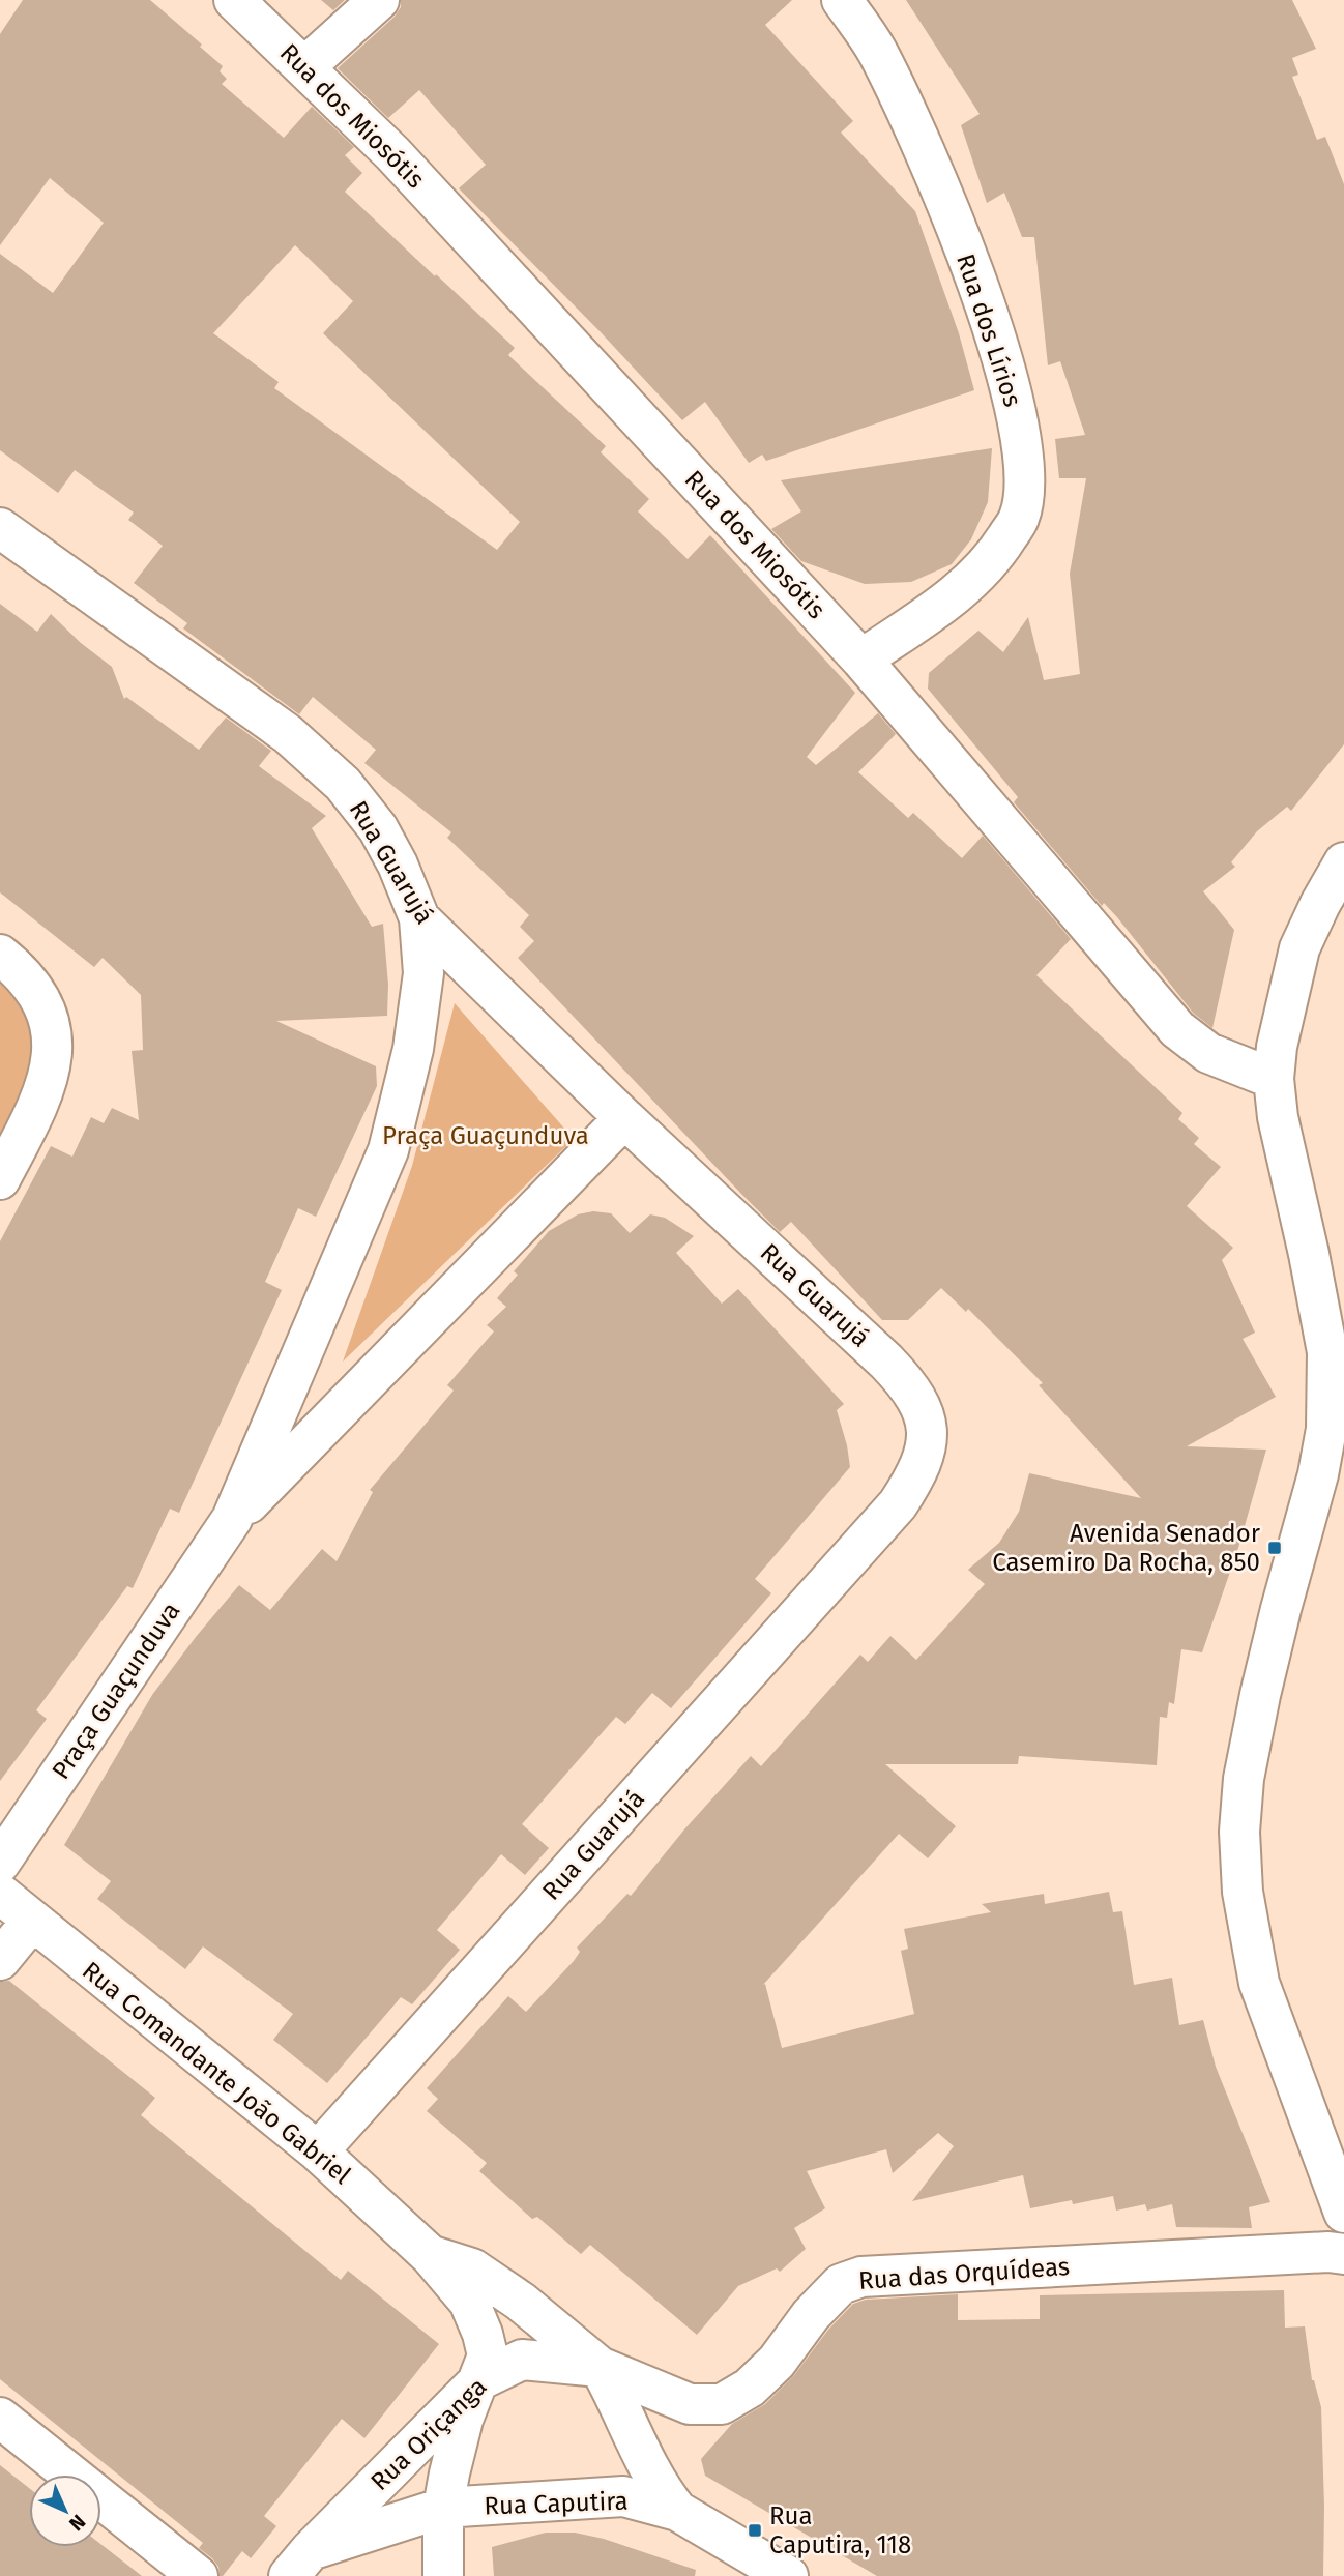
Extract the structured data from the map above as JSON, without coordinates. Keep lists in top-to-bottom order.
{
  "streets": {
    "street": [
      "Rua dos Miosótis",
      "Rua dos Lírios",
      "Rua Guarujá",
      "Praça Guaçunduva",
      "Rua Comandante João Gabriel",
      "Rua das Orquídeas",
      "Rua Oriçanga",
      "Rua Caputira"
    ]
  },
  "crossings": [
    ["Rua dos Miosótis", "Rua dos Lírios"],
    ["Rua Guarujá", "Praça Guaçunduva"],
    ["Rua Guarujá", "Rua Comandante João Gabriel"],
    ["Rua Comandante João Gabriel", "Rua das Orquídeas"],
    ["Rua Comandante João Gabriel", "Rua Oriçanga"],
    ["Rua Comandante João Gabriel", "Rua Caputira"],
    ["Rua das Orquídeas", "Rua Oriçanga"],
    ["Rua Oriçanga", "Rua Caputira"]
  ],
  "parks": ["Praça Guaçunduva"],
  "places": {
    "transit": ["Avenida Senador Casemiro Da Rocha, 850", "Rua Caputira, 118"]
  },
  "north": "bottom right"
}
